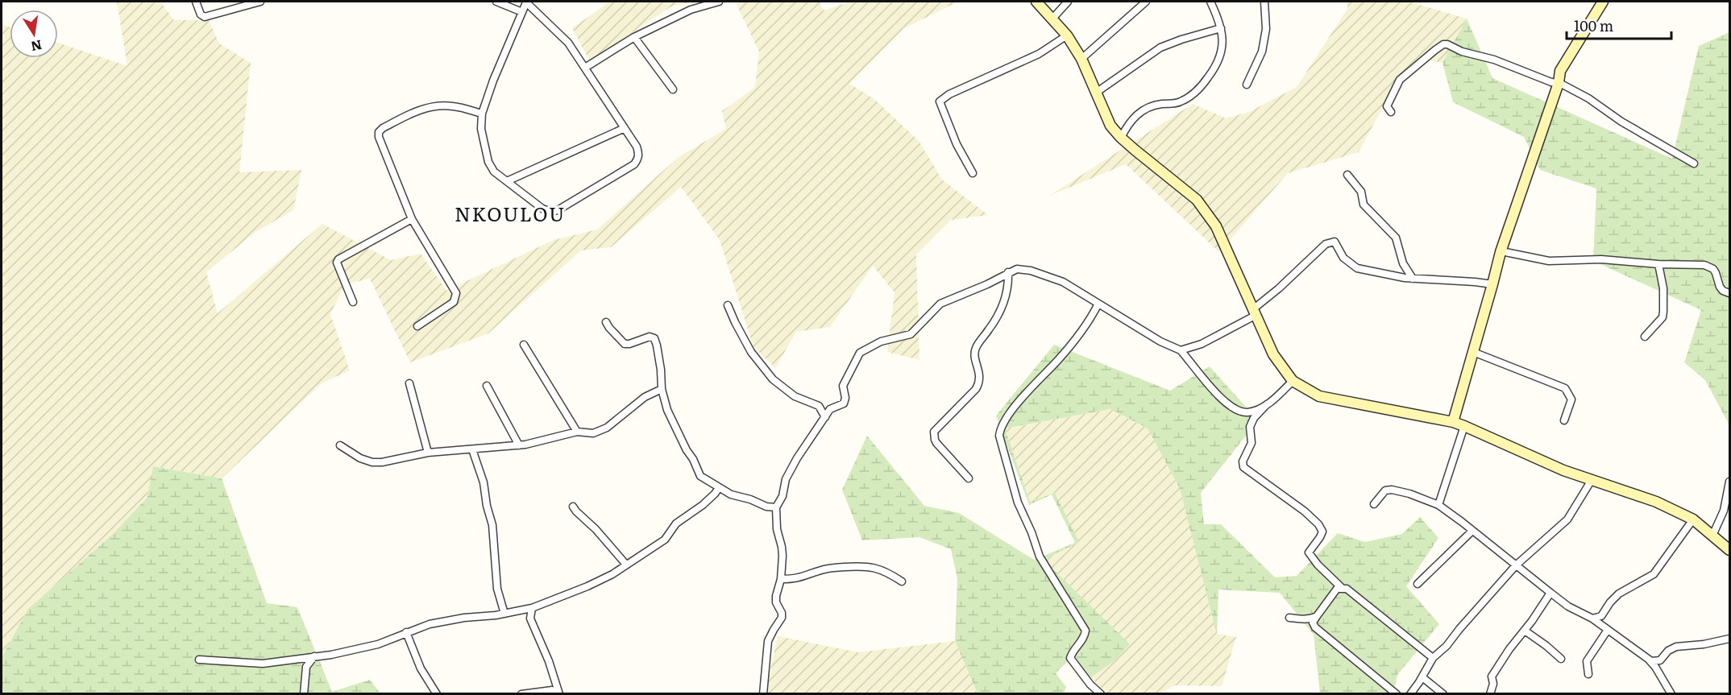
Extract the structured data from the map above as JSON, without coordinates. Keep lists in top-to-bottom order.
{
  "districts": ["NKOULOU"],
  "scale_bar": "100 m",
  "north": "bottom"
}
